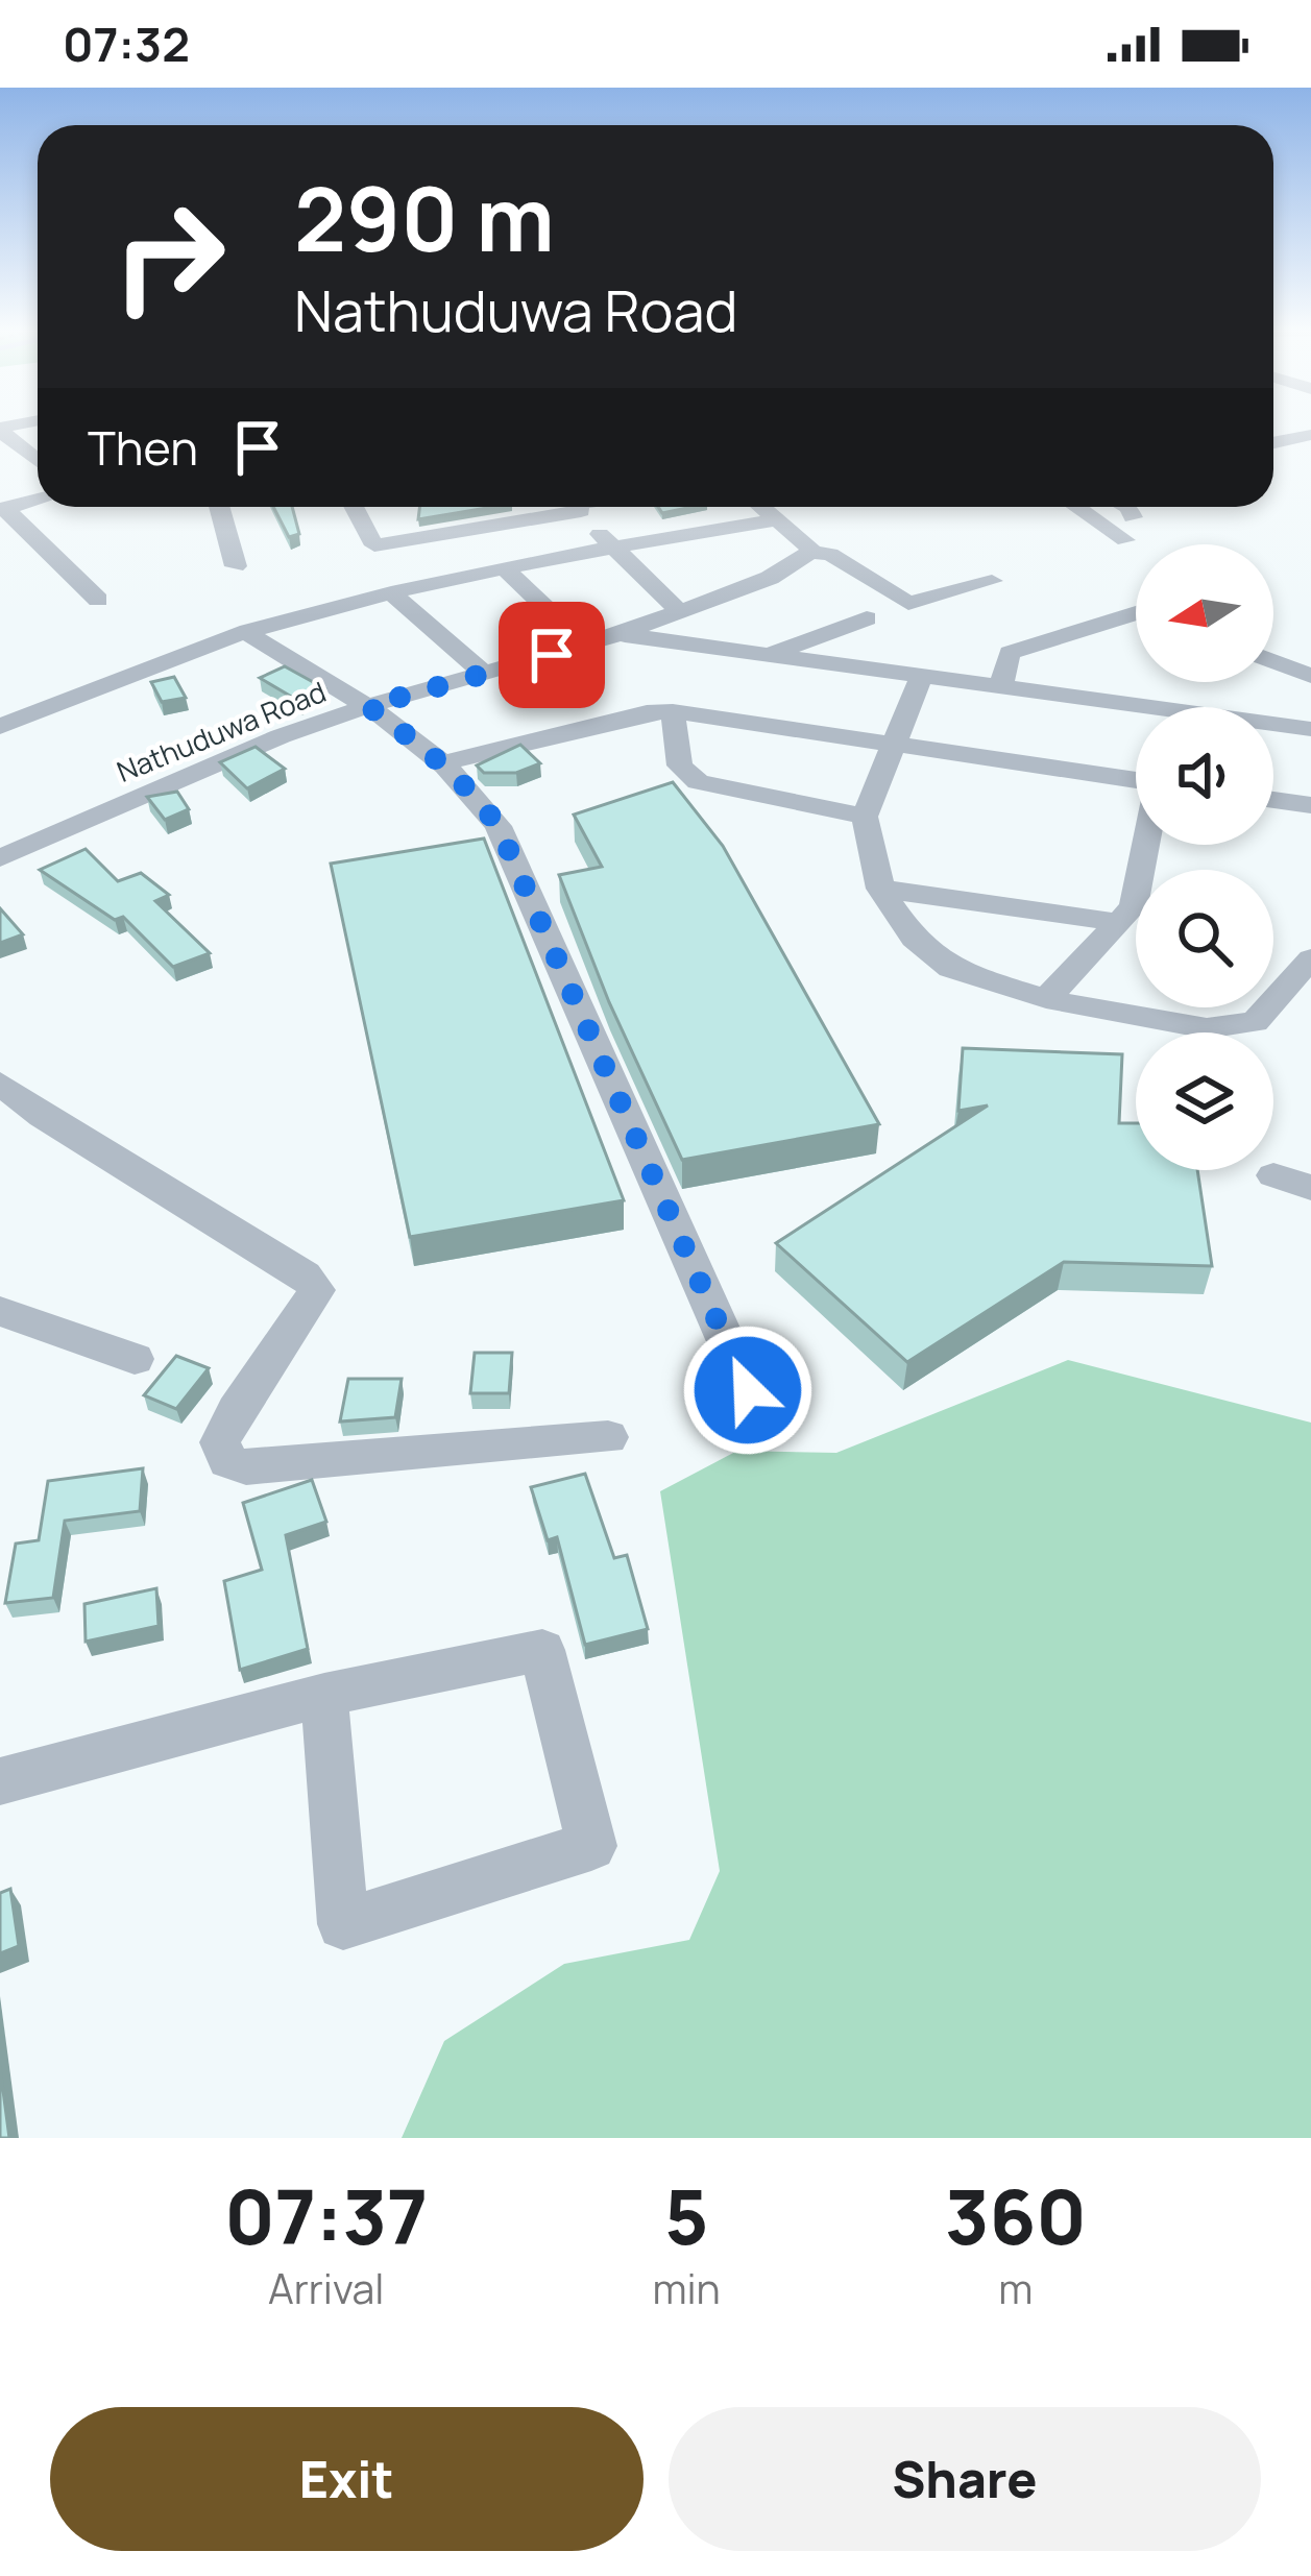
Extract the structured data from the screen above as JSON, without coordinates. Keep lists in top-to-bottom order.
{
  "streets": {
    "street": ["Nathuduwa Road"]
  },
  "north": "left",
  "page": {
    "status": "07:32",
    "turn": ["290 m", "Nathuduwa Road"],
    "then": "Then",
    "eta": [
      "07:37",
      "Arrival",
      "5",
      "min",
      "360",
      "m"
    ],
    "buttons": ["Exit", "Share"]
  }
}
